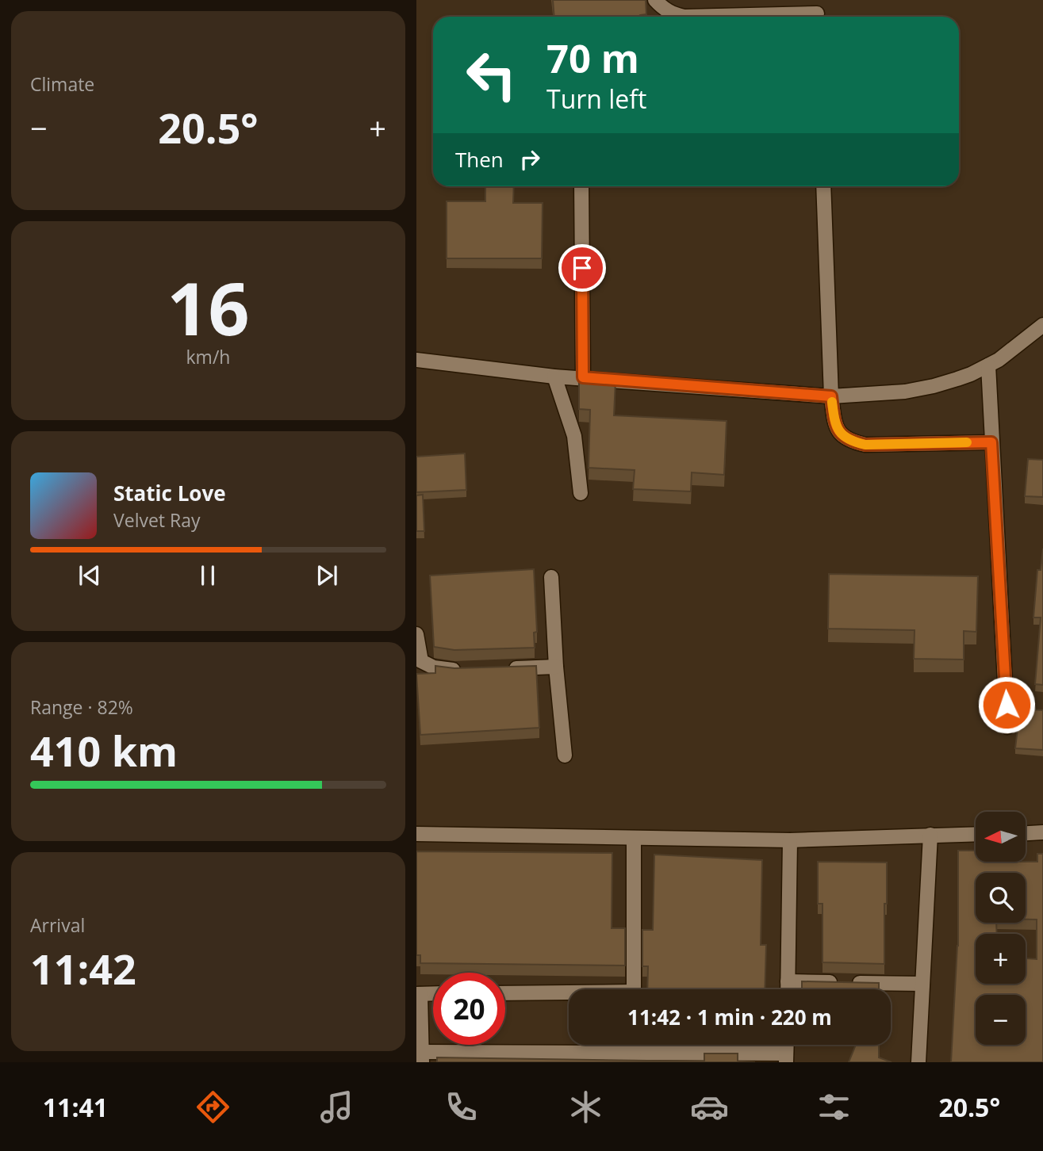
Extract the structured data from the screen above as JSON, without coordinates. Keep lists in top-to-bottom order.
{
  "north": "left",
  "page": {
    "tile": [
      "Climate",
      ["16", "km/h"],
      ["Range · 82%", "410 km"],
      ["Arrival", "11:42"]
    ],
    "turn": ["70 m", "Turn left"],
    "heat": ["−", "20.5°", "+"],
    "then": "Then",
    "song": ["Static Love", "Velvet Ray"],
    "map_buttons": ["+", "−"],
    "limit": "20",
    "trip": "11:42 · 1 min · 220 m",
    "tabs": ["11:41", "20.5°"]
  }
}
